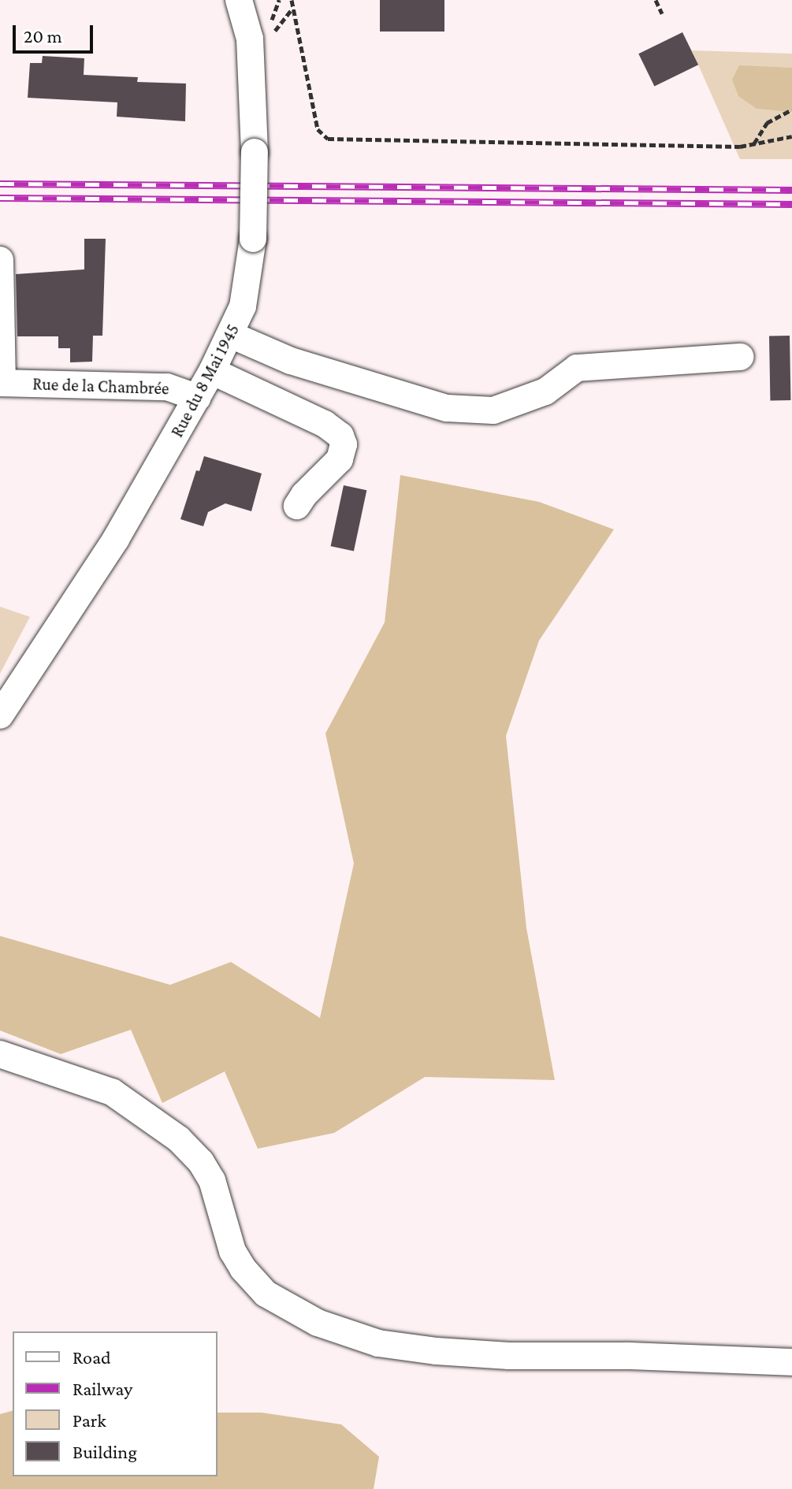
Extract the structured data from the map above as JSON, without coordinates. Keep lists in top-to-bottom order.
{
  "streets": {
    "street": ["Rue du 8 Mai 1945", "Rue de la Chambrée"]
  },
  "crossings": [
    ["Rue du 8 Mai 1945", "Rue de la Chambrée"]
  ],
  "legend": [
    "Road",
    "Railway",
    "Park",
    "Building"
  ],
  "scale_bar": "20 m"
}
